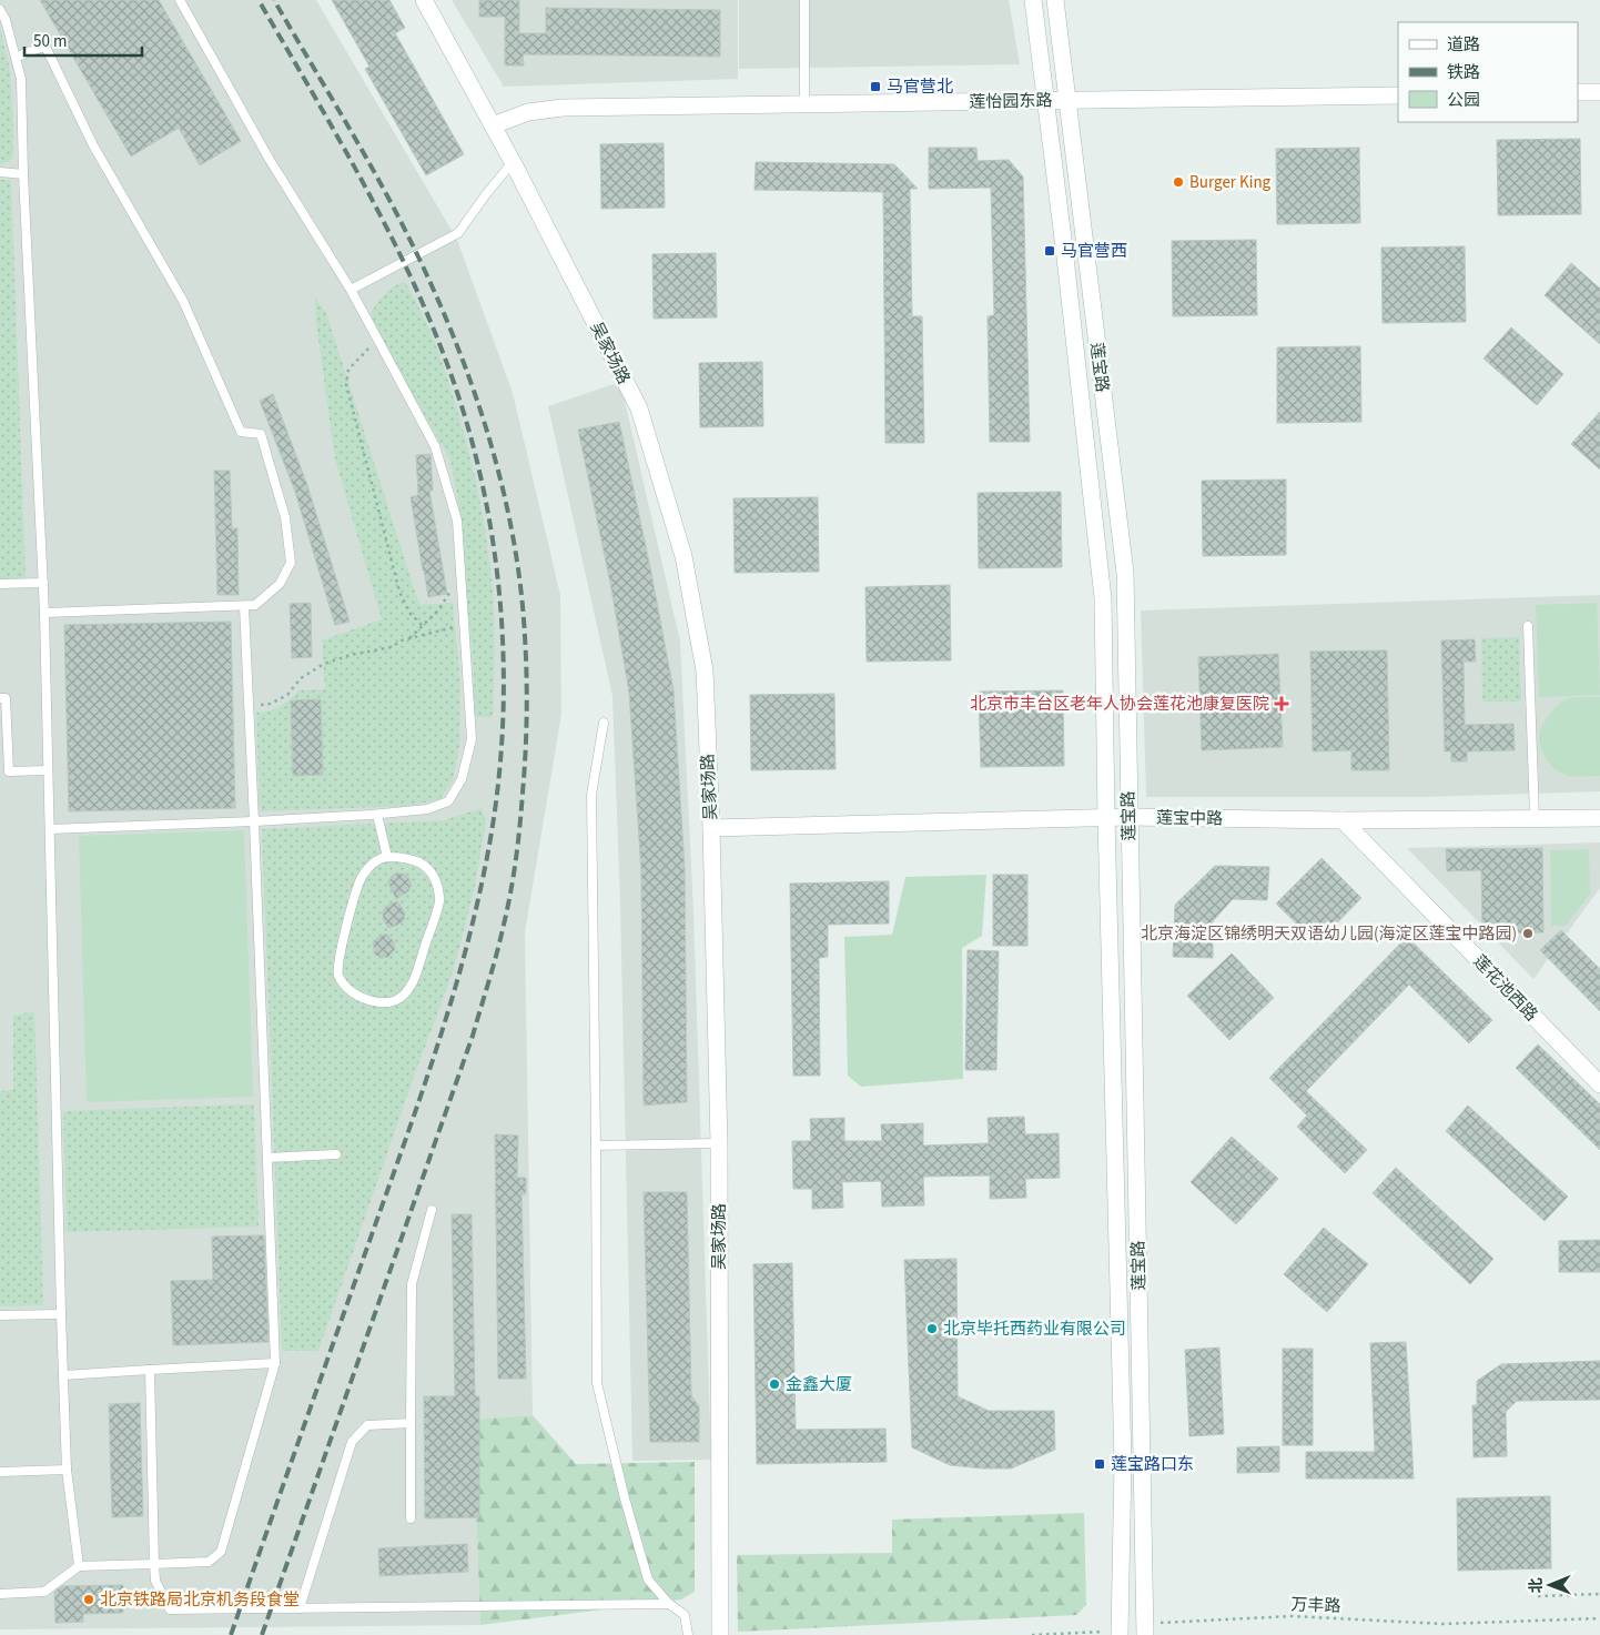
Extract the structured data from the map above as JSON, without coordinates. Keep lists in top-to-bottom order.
{
  "streets": {
    "street": [
      "莲怡园东路",
      "吴家场路",
      "莲宝路",
      "莲宝中路",
      "莲花池西路"
    ],
    "path": ["万丰路"]
  },
  "crossings": [
    ["莲怡园东路", "吴家场路"],
    ["莲怡园东路", "莲宝路"],
    ["吴家场路", "莲宝中路"],
    ["莲宝路", "莲宝中路"],
    ["莲宝路", "万丰路"],
    ["莲宝中路", "莲花池西路"]
  ],
  "places": {
    "transit": ["马官营北", "马官营西", "莲宝路口东"],
    "other": [
      "Burger King",
      "北京海淀区锦绣明天双语幼儿园(海淀区莲宝中路园)",
      "北京毕托西药业有限公司",
      "金鑫大厦",
      "北京铁路局北京机务段食堂"
    ],
    "health": ["北京市丰台区老年人协会莲花池康复医院"]
  },
  "legend": ["道路", "铁路", "公园"],
  "scale_bar": "50 m",
  "north": "left"
}
